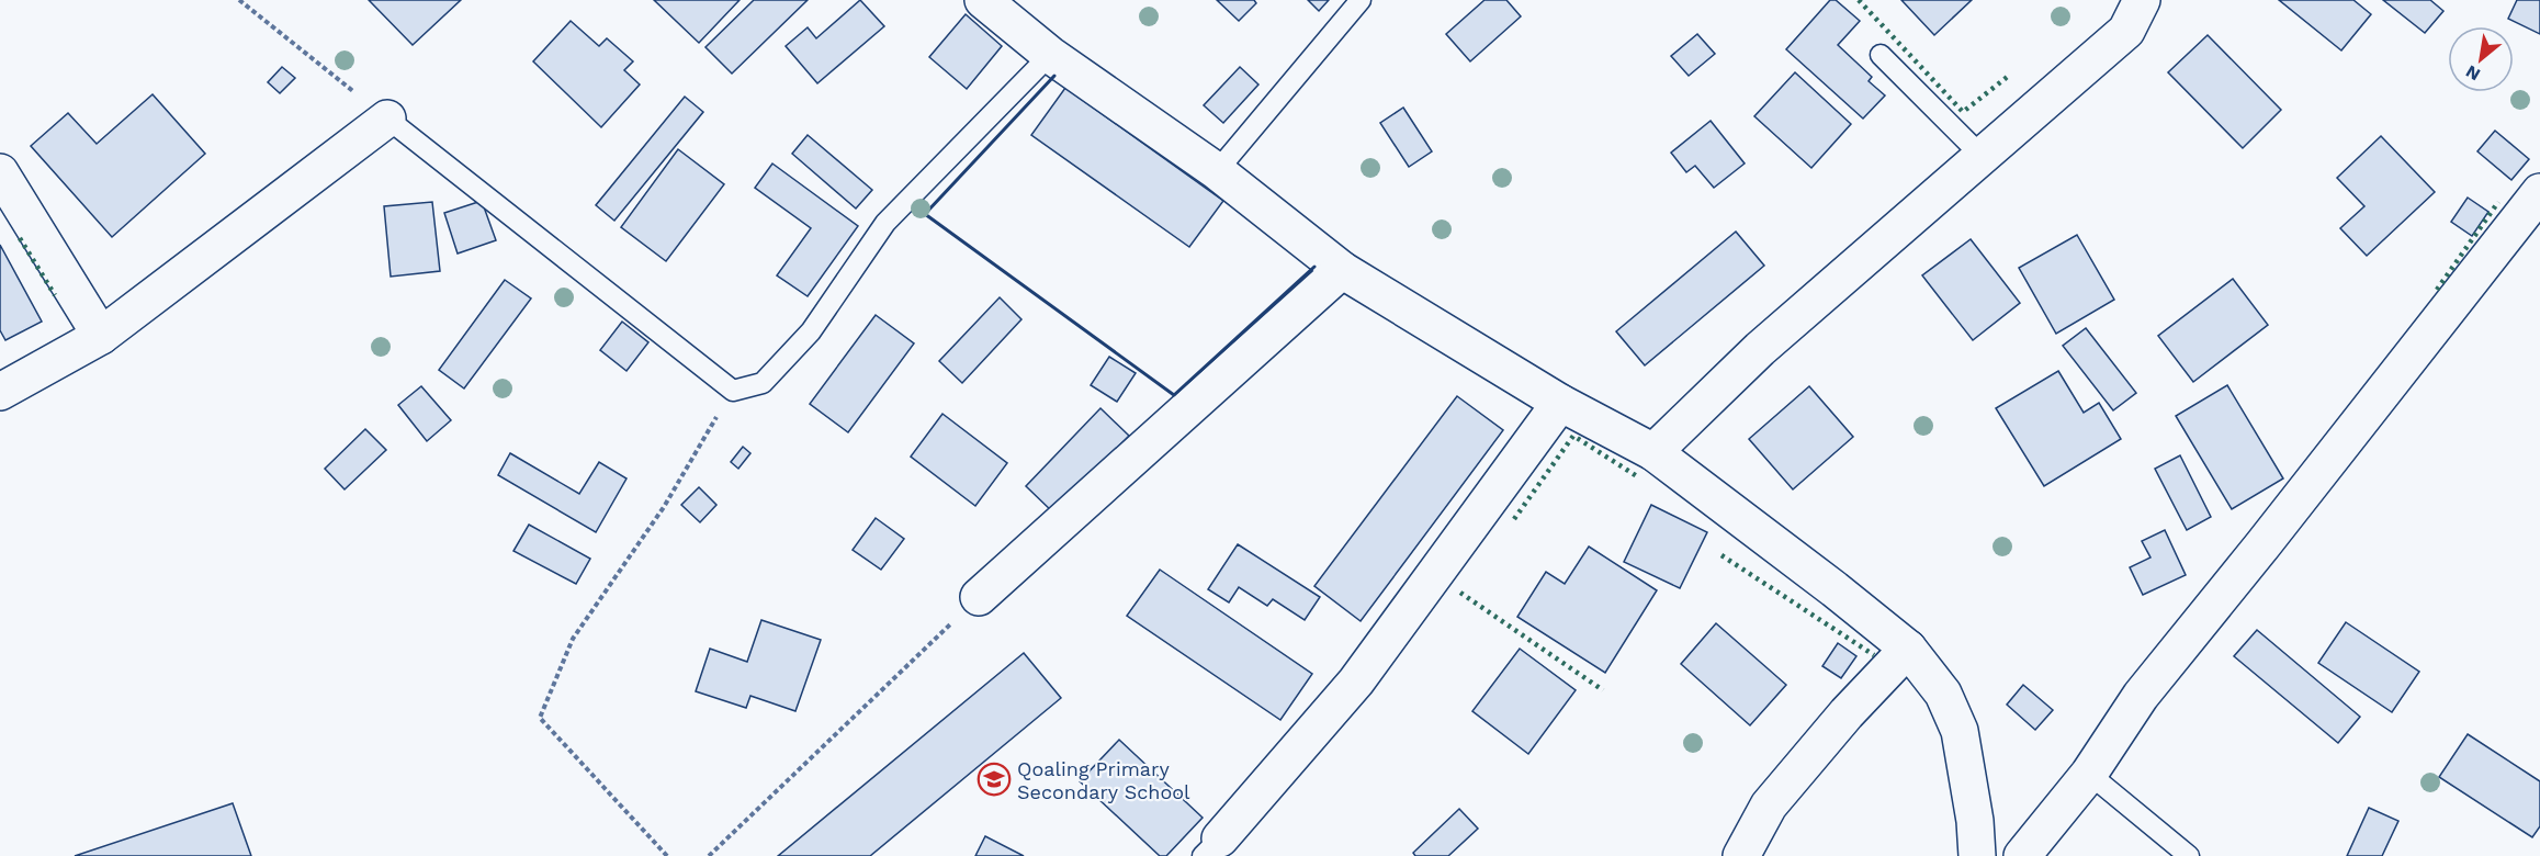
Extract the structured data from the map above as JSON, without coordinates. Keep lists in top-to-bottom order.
{
  "places": {
    "school or university": ["Qoaling Primary Secondary School"]
  },
  "north": "bottom left"
}
